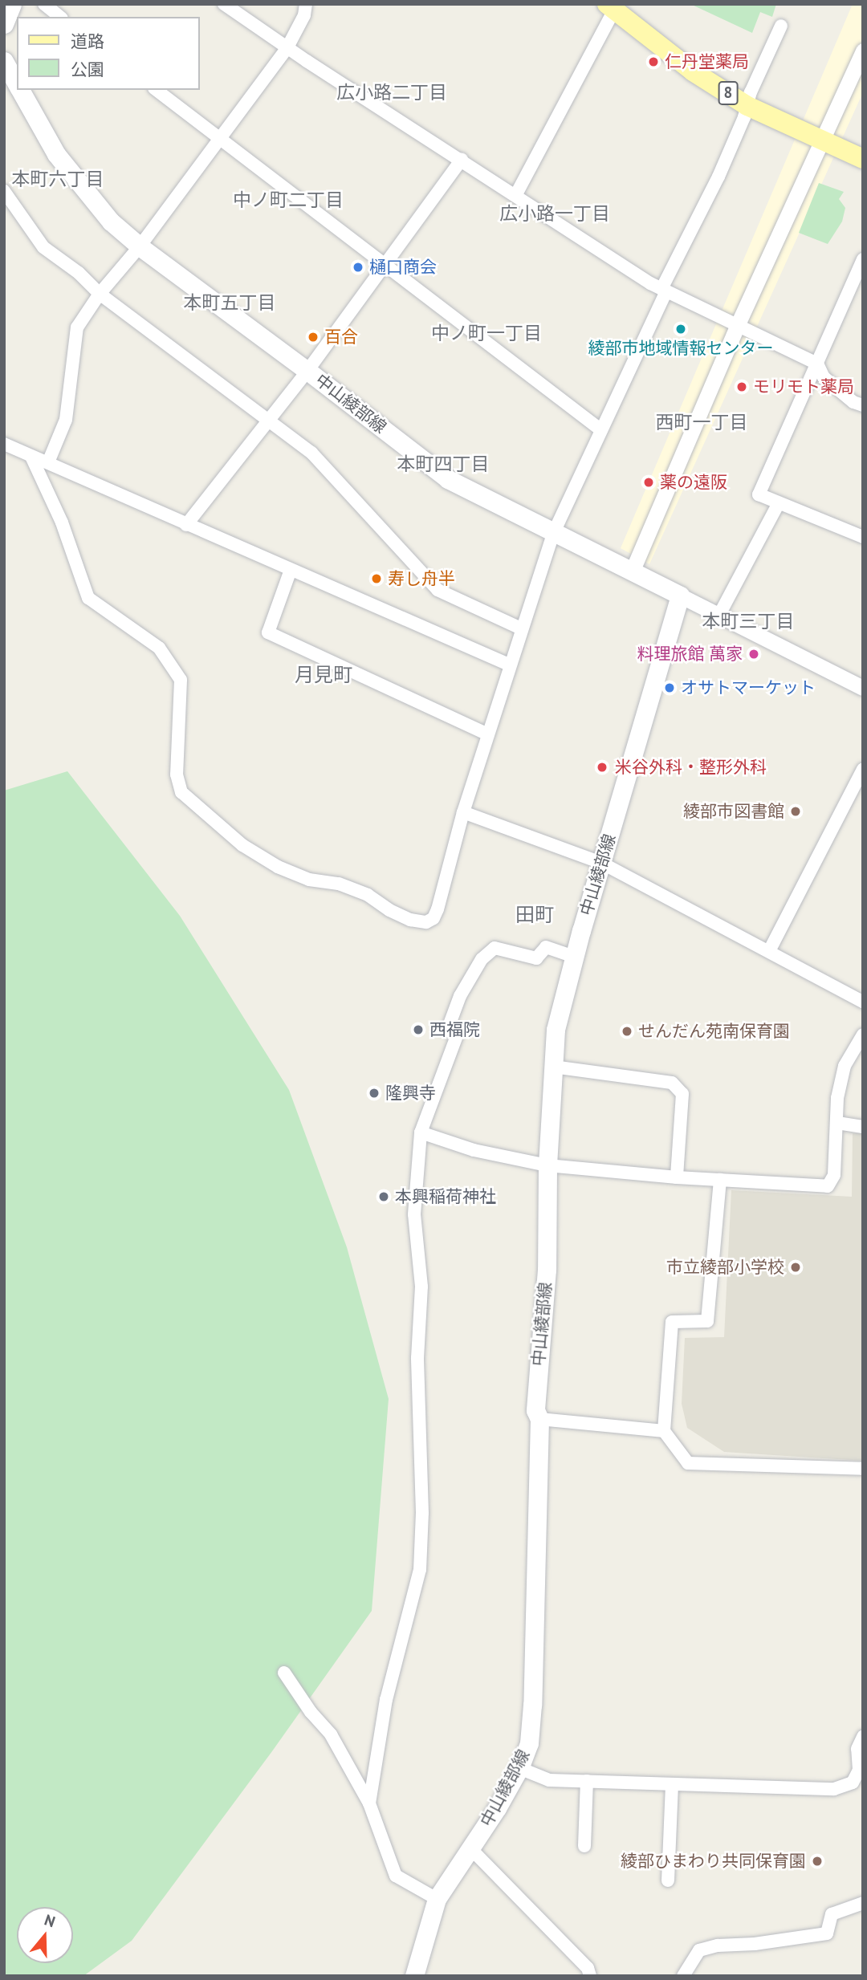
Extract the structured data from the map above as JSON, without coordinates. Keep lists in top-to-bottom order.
{
  "streets": {
    "main road": ["8", "中山綾部線"]
  },
  "districts": [
    "広小路二丁目",
    "本町六丁目",
    "中ノ町二丁目",
    "広小路一丁目",
    "本町五丁目",
    "中ノ町一丁目",
    "西町一丁目",
    "本町四丁目",
    "本町三丁目",
    "月見町",
    "田町"
  ],
  "places": [
    "仁丹堂薬局",
    "樋口商会",
    "綾部市地域情報センター",
    "百合",
    "モリモト薬局",
    "薬の遠阪",
    "寿し舟半",
    "料理旅館 萬家",
    "オサトマーケット",
    "米谷外科・整形外科",
    "綾部市図書館",
    "西福院",
    "せんだん苑南保育園",
    "隆興寺",
    "本興稲荷神社",
    "市立綾部小学校",
    "綾部ひまわり共同保育園"
  ],
  "legend": ["道路", "公園"],
  "north": "top"
}
